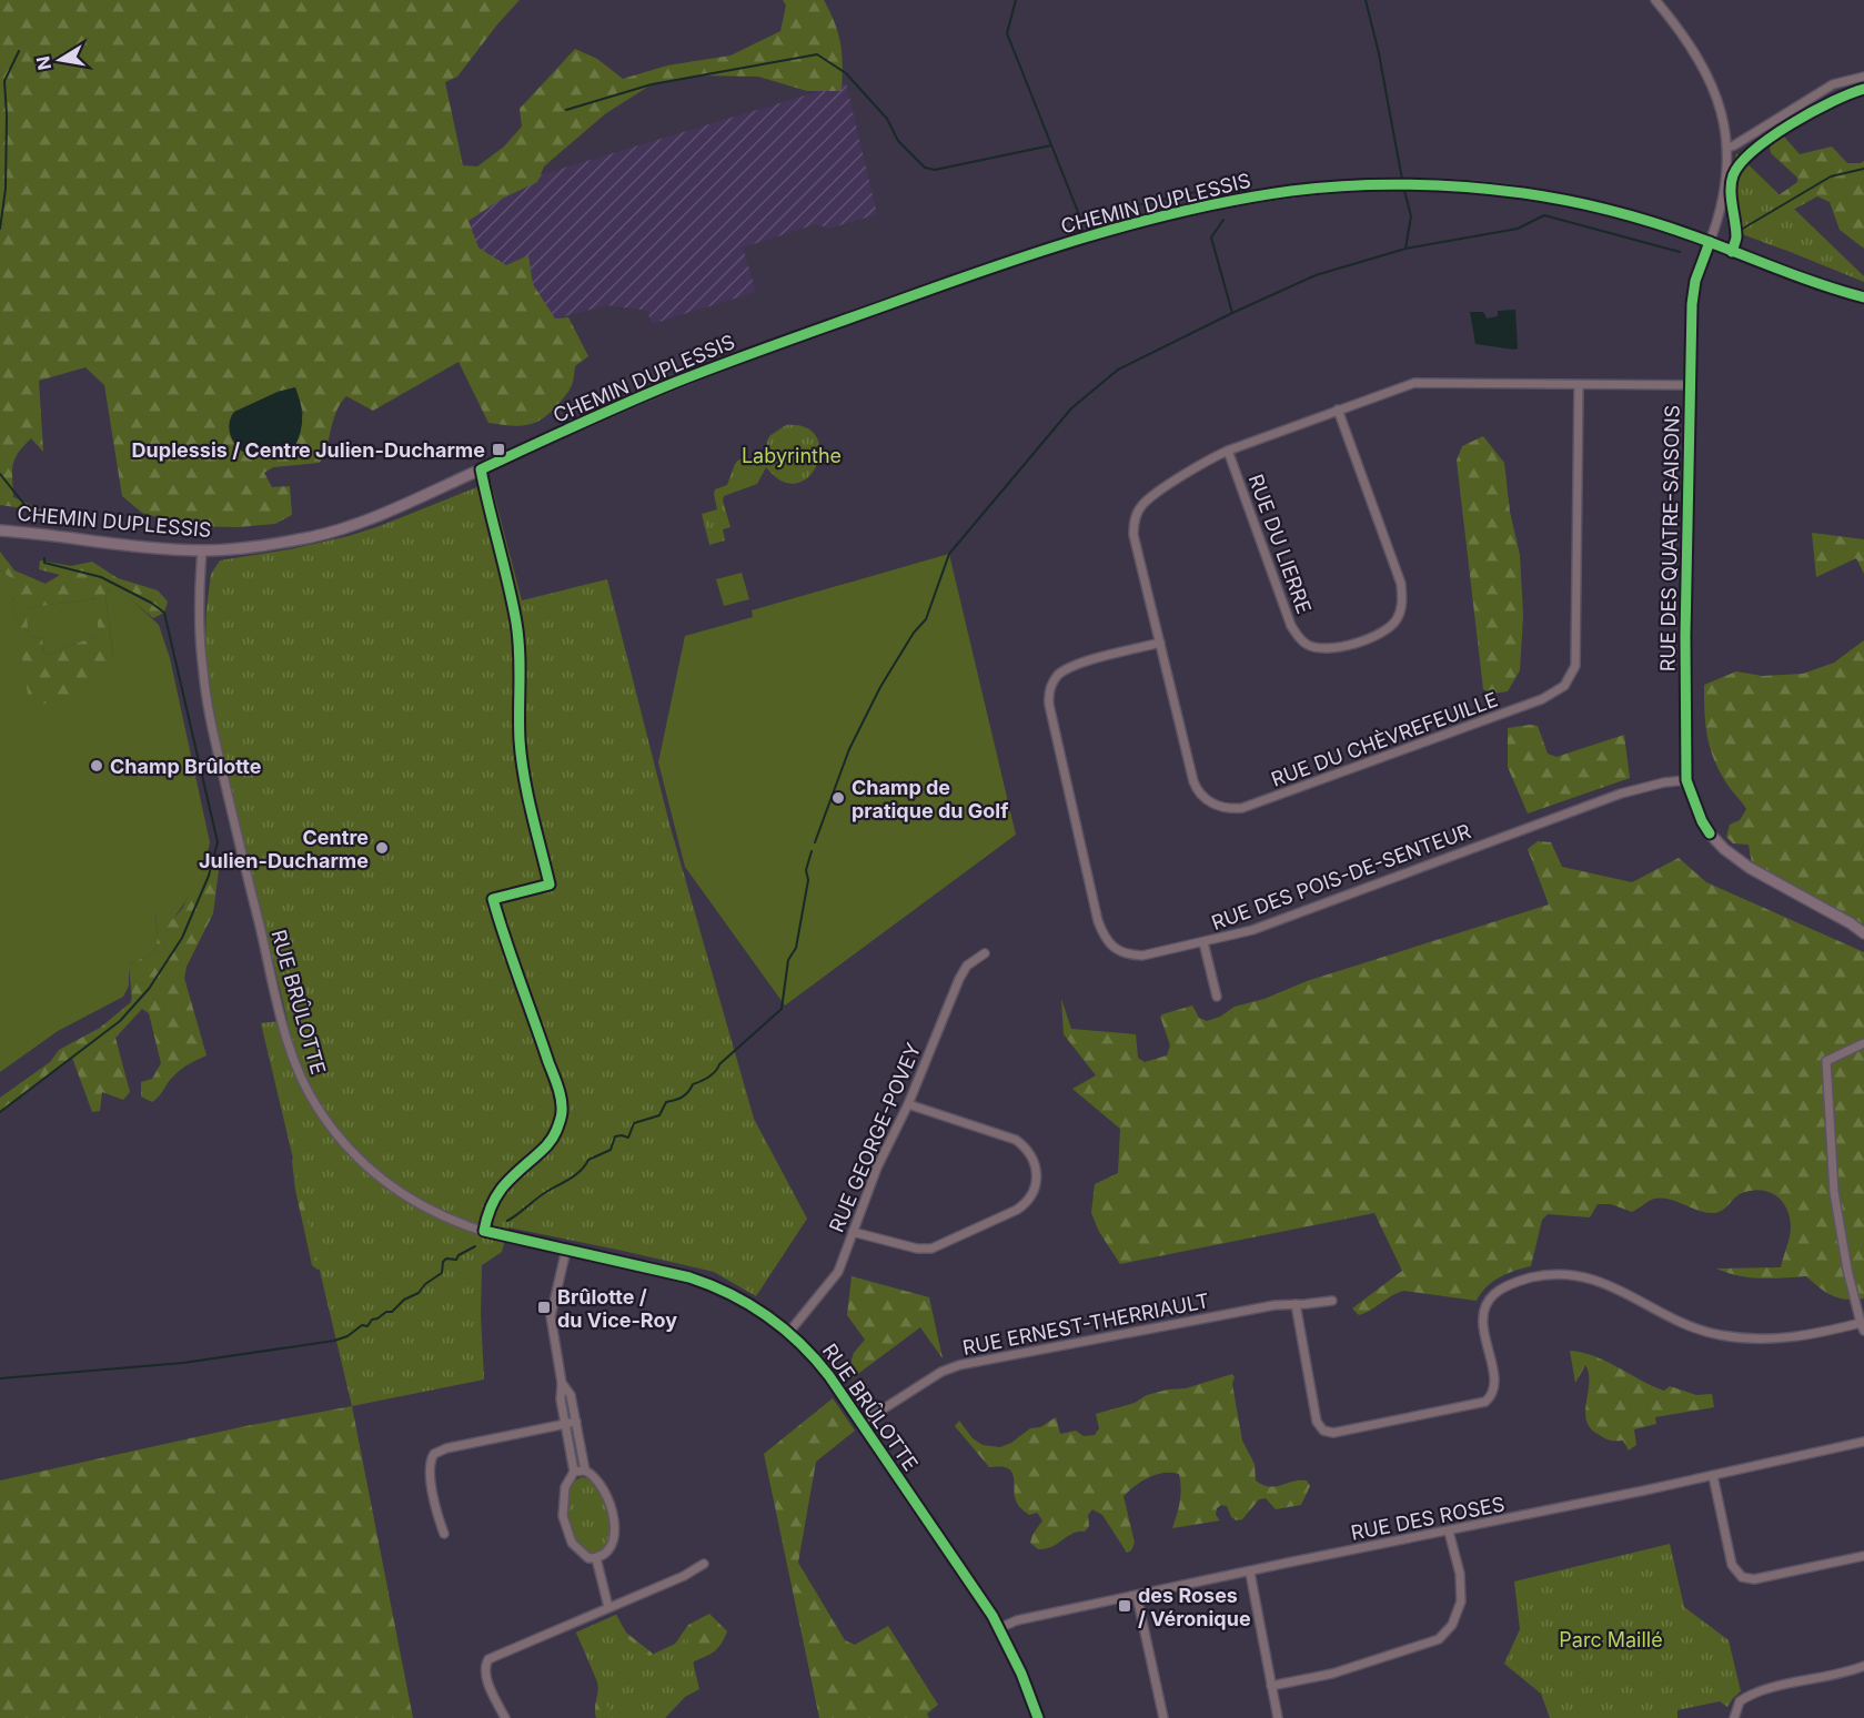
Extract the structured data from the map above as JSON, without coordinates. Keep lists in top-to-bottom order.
{
  "streets": {
    "street": [
      "CHEMIN DUPLESSIS",
      "RUE DES QUATRE-SAISONS",
      "RUE DU LIERRE",
      "RUE DU CHÈVREFEUILLE",
      "RUE DES POIS-DE-SENTEUR",
      "RUE BRÛLOTTE",
      "RUE GEORGE-POVEY",
      "RUE ERNEST-THERRIAULT",
      "RUE DES ROSES"
    ]
  },
  "crossings": [
    ["CHEMIN DUPLESSIS", "RUE DES QUATRE-SAISONS"],
    ["CHEMIN DUPLESSIS", "RUE BRÛLOTTE"],
    ["RUE DES QUATRE-SAISONS", "RUE DES POIS-DE-SENTEUR"],
    ["RUE DU LIERRE", "RUE DU CHÈVREFEUILLE"],
    ["RUE DU CHÈVREFEUILLE", "RUE DES POIS-DE-SENTEUR"],
    ["RUE BRÛLOTTE", "RUE GEORGE-POVEY"],
    ["RUE BRÛLOTTE", "RUE ERNEST-THERRIAULT"],
    ["RUE BRÛLOTTE", "RUE DES ROSES"]
  ],
  "parks": ["Labyrinthe", "Parc Maillé"],
  "places": {
    "transit": ["Duplessis / Centre Julien-Ducharme", "Brûlotte / du Vice-Roy", "des Roses / Véronique"],
    "other": ["Champ Brûlotte", "Champ de pratique du Golf", "Centre Julien-Ducharme"]
  },
  "north": "left"
}
